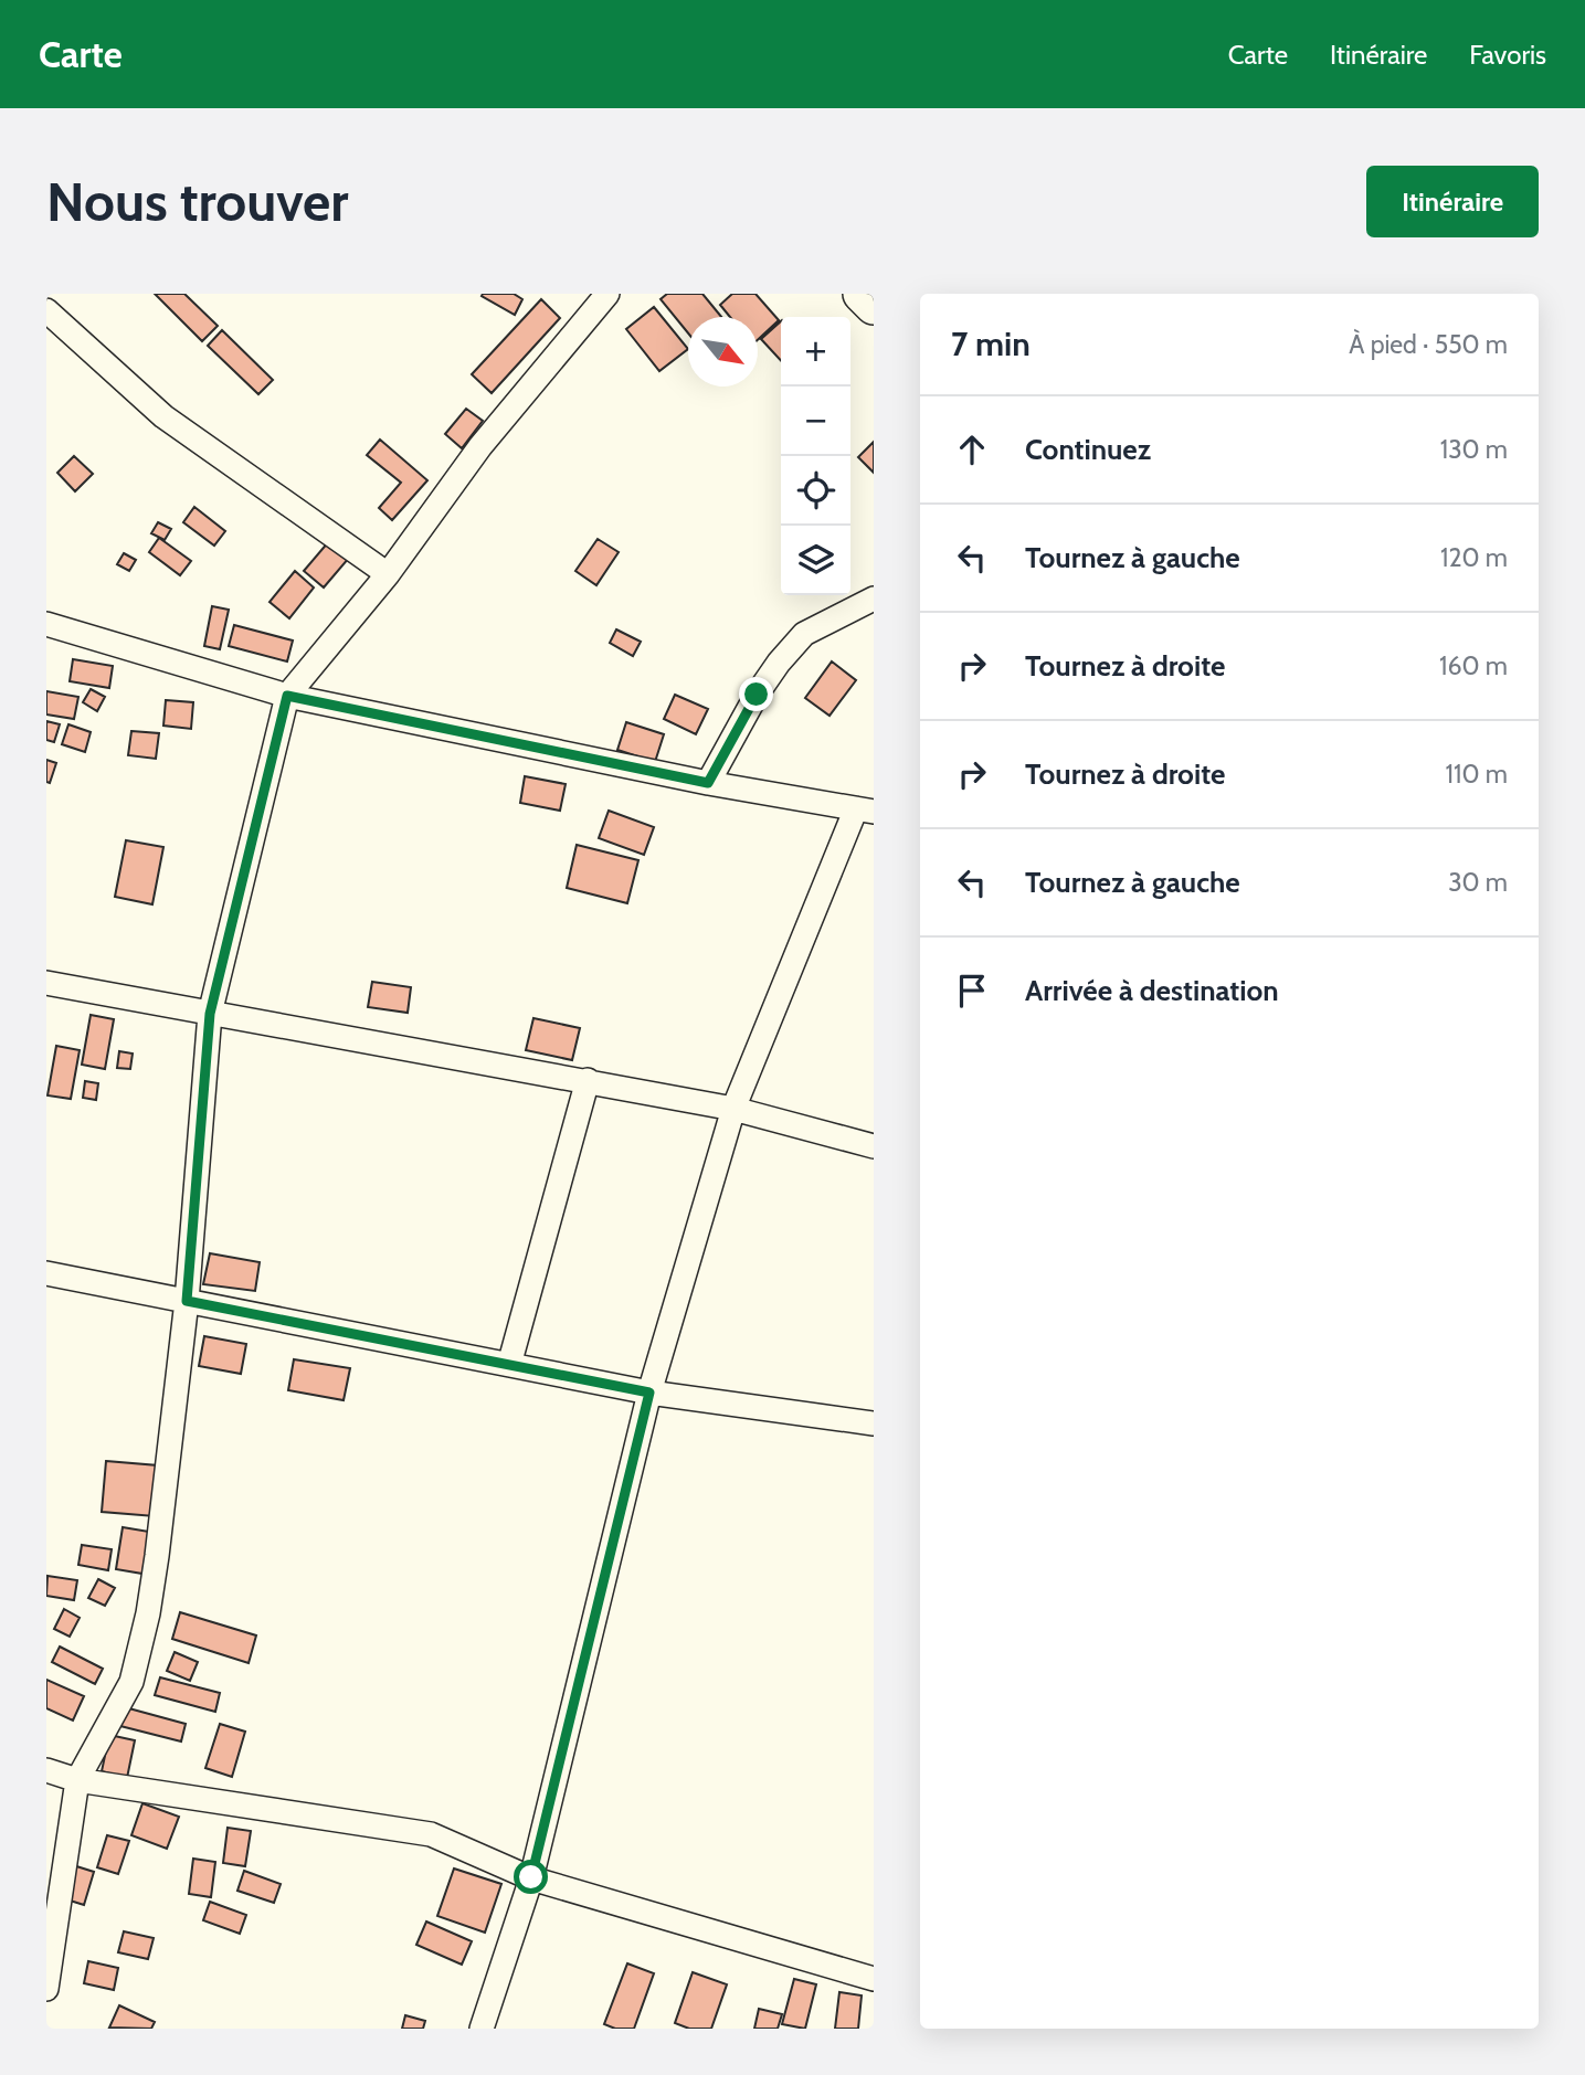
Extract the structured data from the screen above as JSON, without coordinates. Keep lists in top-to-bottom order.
{
  "north": "bottom right",
  "page": {
    "header": "Carte",
    "nav": ["Carte", "Itinéraire", "Favoris"],
    "buttons": "Itinéraire",
    "title": "Nous trouver",
    "heading": ["7 min", "À pied · 550 m"],
    "map_buttons": ["+", "−"],
    "list": [
      ["Continuez", "130 m"],
      ["Tournez à gauche", "120 m"],
      ["Tournez à droite", "160 m"],
      ["Tournez à droite", "110 m"],
      ["Tournez à gauche", "30 m"],
      "Arrivée à destination"
    ]
  }
}
